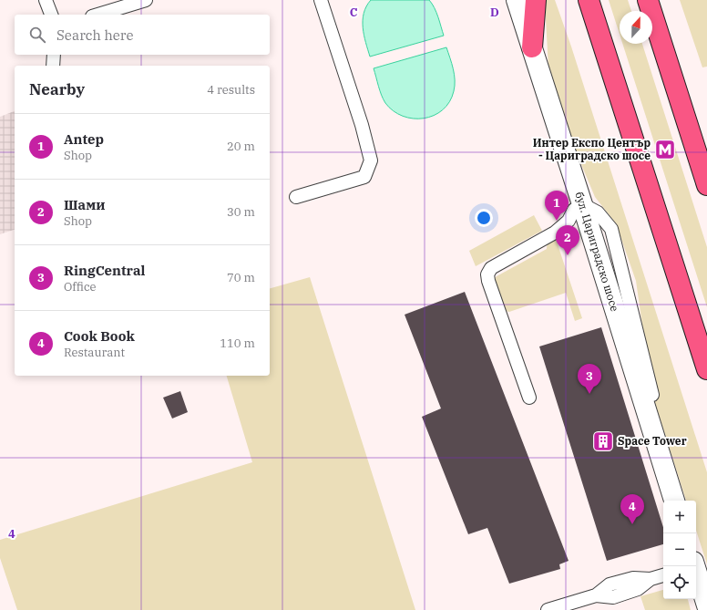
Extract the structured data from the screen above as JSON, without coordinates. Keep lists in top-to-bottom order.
{
  "streets": {
    "street": ["бул. Цариградско шосе"]
  },
  "places": {
    "metro station": ["Интер Експо Център - Цариградско шосе"],
    "building": ["Space Tower"]
  },
  "north": "top",
  "page": {
    "search": "Search here",
    "heading": ["Nearby", "4 results"],
    "list": [
      {
        "mark": "1",
        "name": "Antep",
        "note": "Shop",
        "value": "20 m"
      },
      {
        "mark": "2",
        "name": "Шами",
        "note": "Shop",
        "value": "30 m"
      },
      {
        "mark": "3",
        "name": "RingCentral",
        "note": "Office",
        "value": "70 m"
      },
      {
        "mark": "4",
        "name": "Cook Book",
        "note": "Restaurant",
        "value": "110 m"
      }
    ],
    "pins": [
      "1",
      "2",
      "3",
      "4"
    ],
    "map_buttons": ["+", "−"]
  },
  "grid": {
    "columns": ["C", "D"],
    "rows": ["4"]
  }
}
